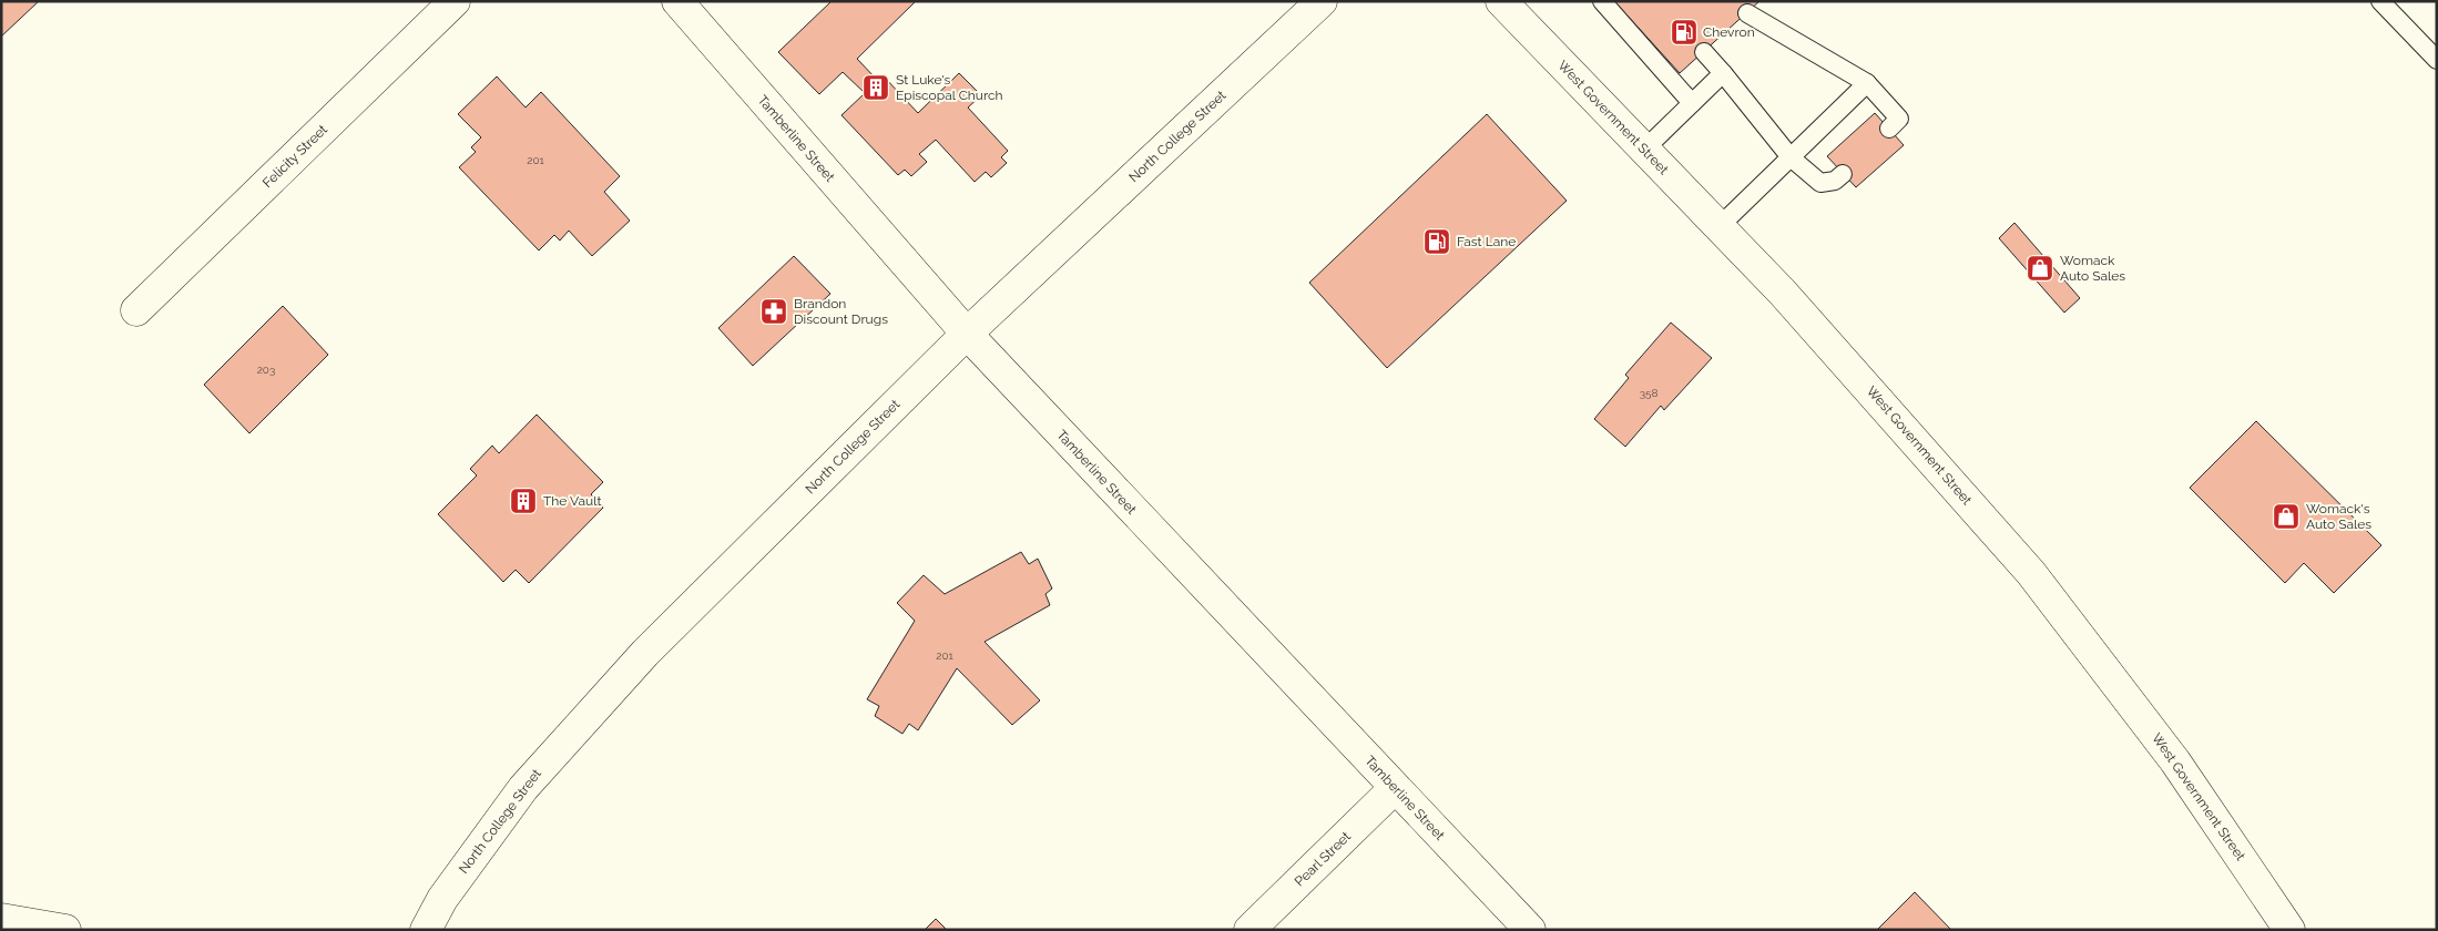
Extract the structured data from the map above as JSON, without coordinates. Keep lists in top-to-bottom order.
{
  "streets": {
    "main road": [
      "West Government Street",
      "North College Street",
      "Tamberline Street",
      "Felicity Street",
      "Pearl Street"
    ]
  },
  "crossings": [
    ["North College Street", "Tamberline Street"],
    ["Tamberline Street", "Pearl Street"]
  ],
  "places": {
    "fuel station": ["Chevron", "Fast Lane"],
    "building": ["St Luke's Episcopal Church", "The Vault"],
    "shop": ["Womack Auto Sales", "Womack's Auto Sales"],
    "pharmacy": ["Brandon Discount Drugs"]
  },
  "house_numbers": [
    "201",
    "203",
    "358",
    "201"
  ]
}
